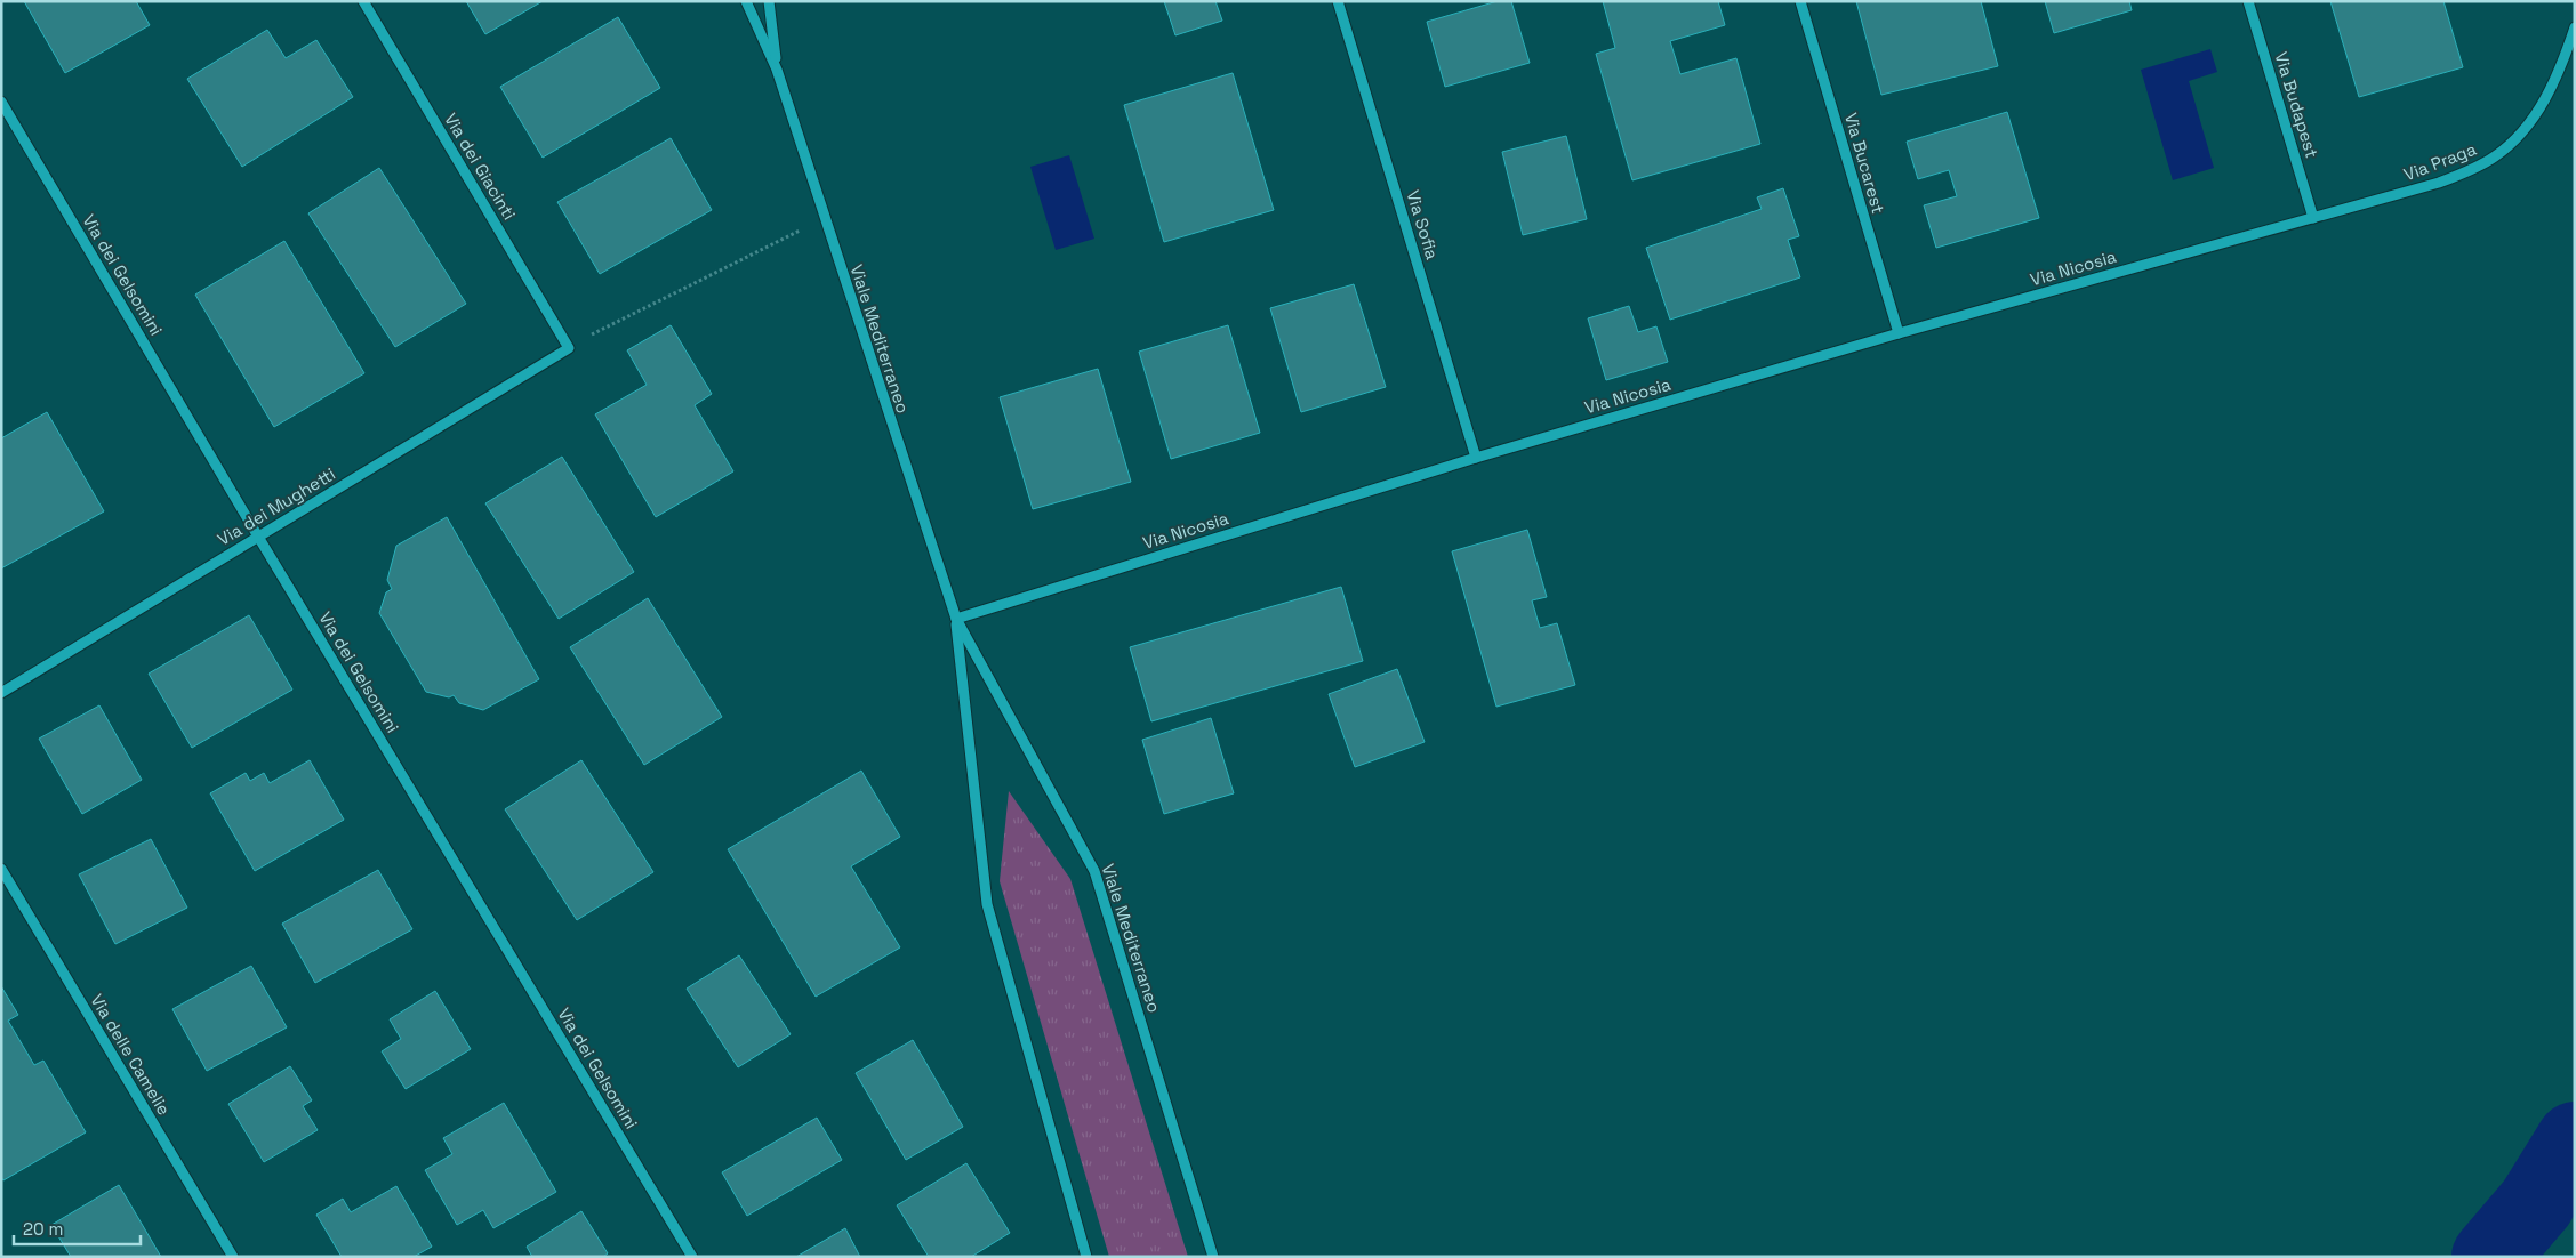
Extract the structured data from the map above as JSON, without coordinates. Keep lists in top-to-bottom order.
{
  "streets": {
    "street": [
      "Via Budapest",
      "Via Praga",
      "Via Bucarest",
      "Via dei Giacinti",
      "Via Sofia",
      "Via Nicosia",
      "Via dei Gelsomini",
      "Viale Mediterraneo",
      "Via dei Mughetti",
      "Via delle Camelie"
    ]
  },
  "crossings": [
    ["Via Budapest", "Via Praga"],
    ["Via Budapest", "Via Nicosia"],
    ["Via Praga", "Via Nicosia"],
    ["Via Bucarest", "Via Nicosia"],
    ["Via dei Giacinti", "Via dei Mughetti"],
    ["Via Sofia", "Via Nicosia"],
    ["Via Nicosia", "Viale Mediterraneo"],
    ["Via dei Gelsomini", "Via dei Mughetti"]
  ],
  "scale_bar": "20 m"
}
